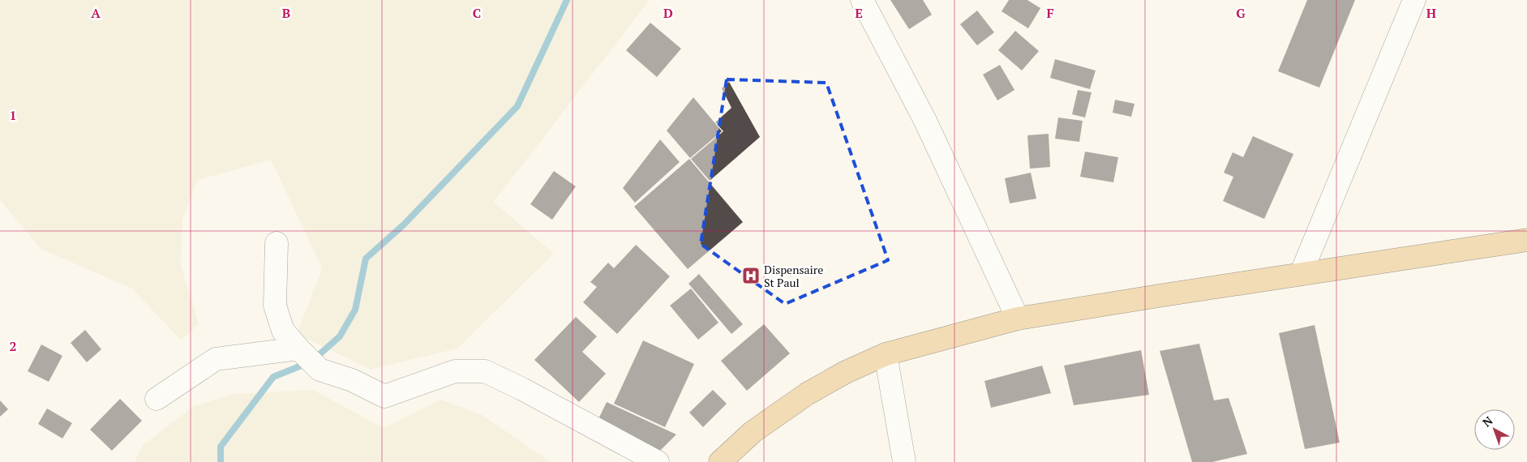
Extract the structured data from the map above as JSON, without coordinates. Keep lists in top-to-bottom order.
{
  "places": {
    "hospital": ["Dispensaire St Paul"]
  },
  "north": "top left",
  "grid": {
    "columns": [
      "A",
      "B",
      "C",
      "D",
      "E",
      "F",
      "G",
      "H"
    ],
    "rows": ["1", "2"]
  }
}
